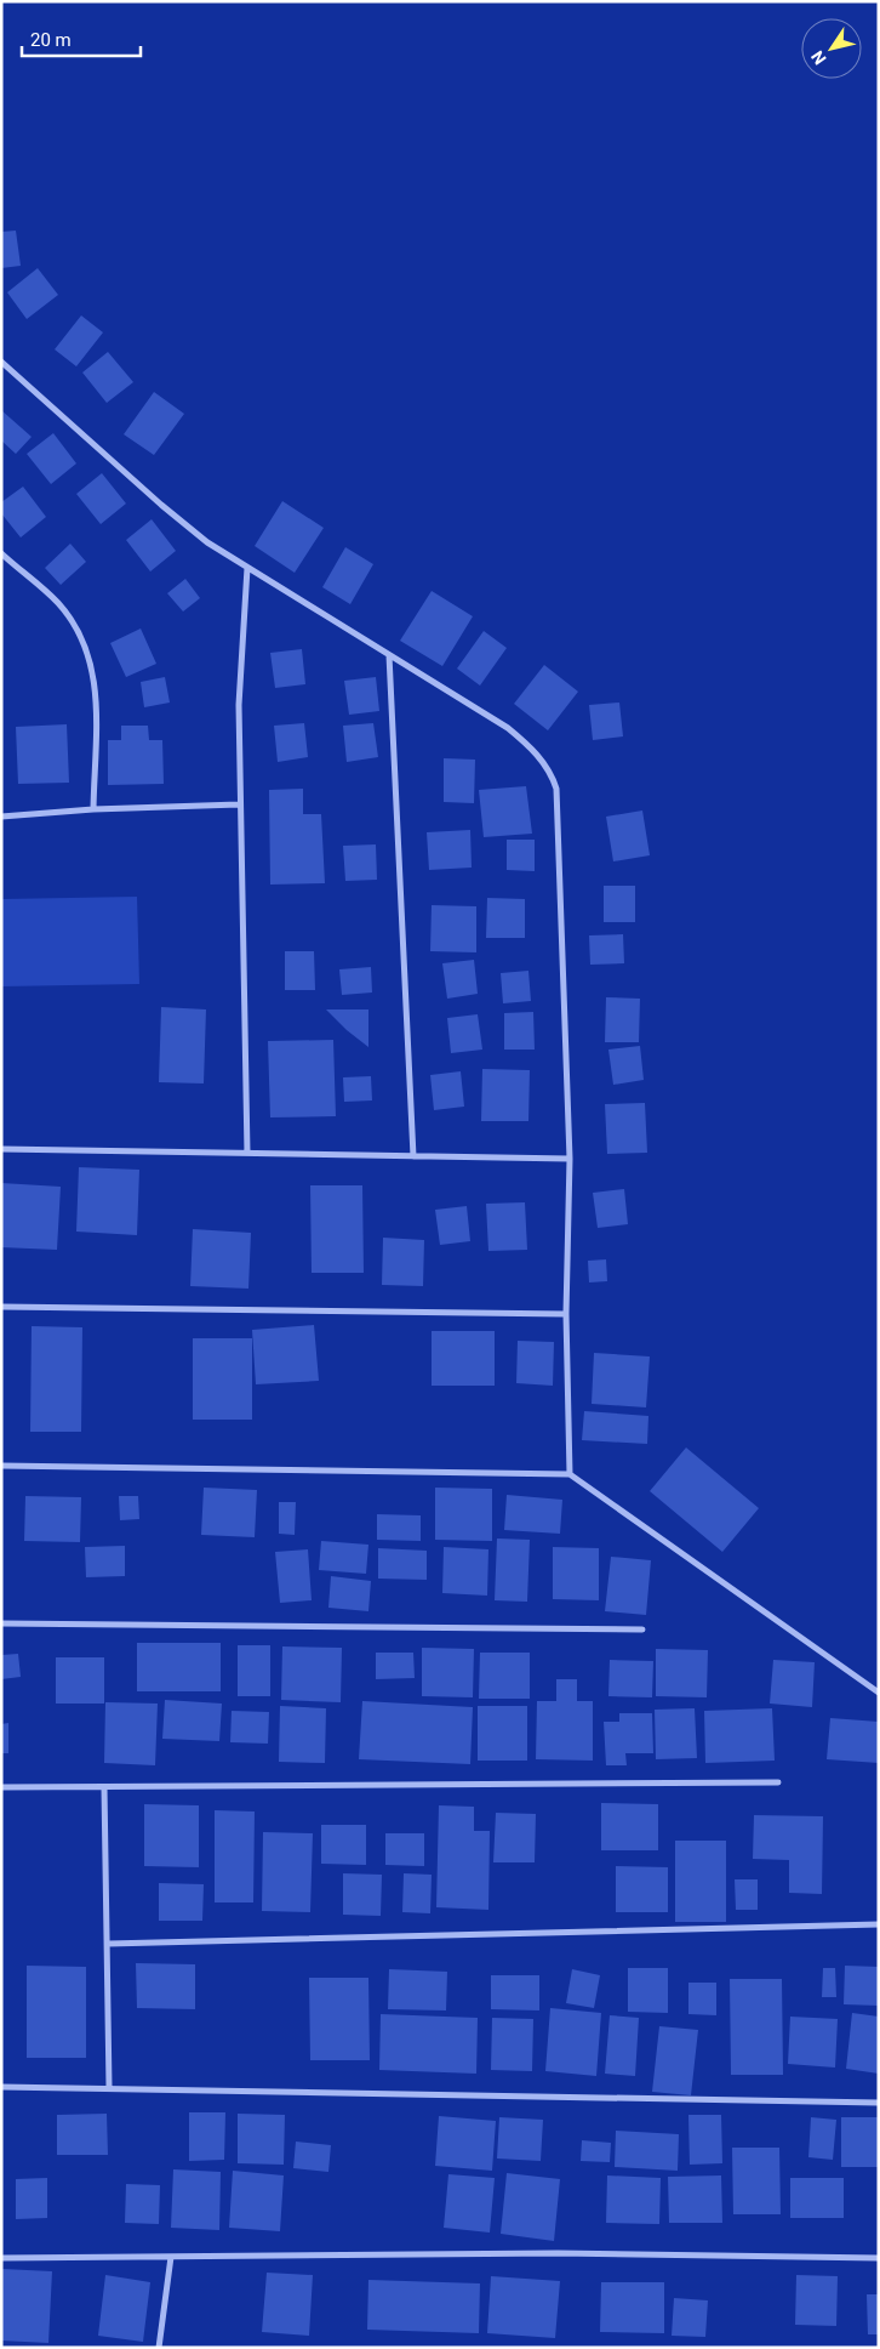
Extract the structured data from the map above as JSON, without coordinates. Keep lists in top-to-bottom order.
{
  "scale_bar": "20 m",
  "north": "bottom left"
}
